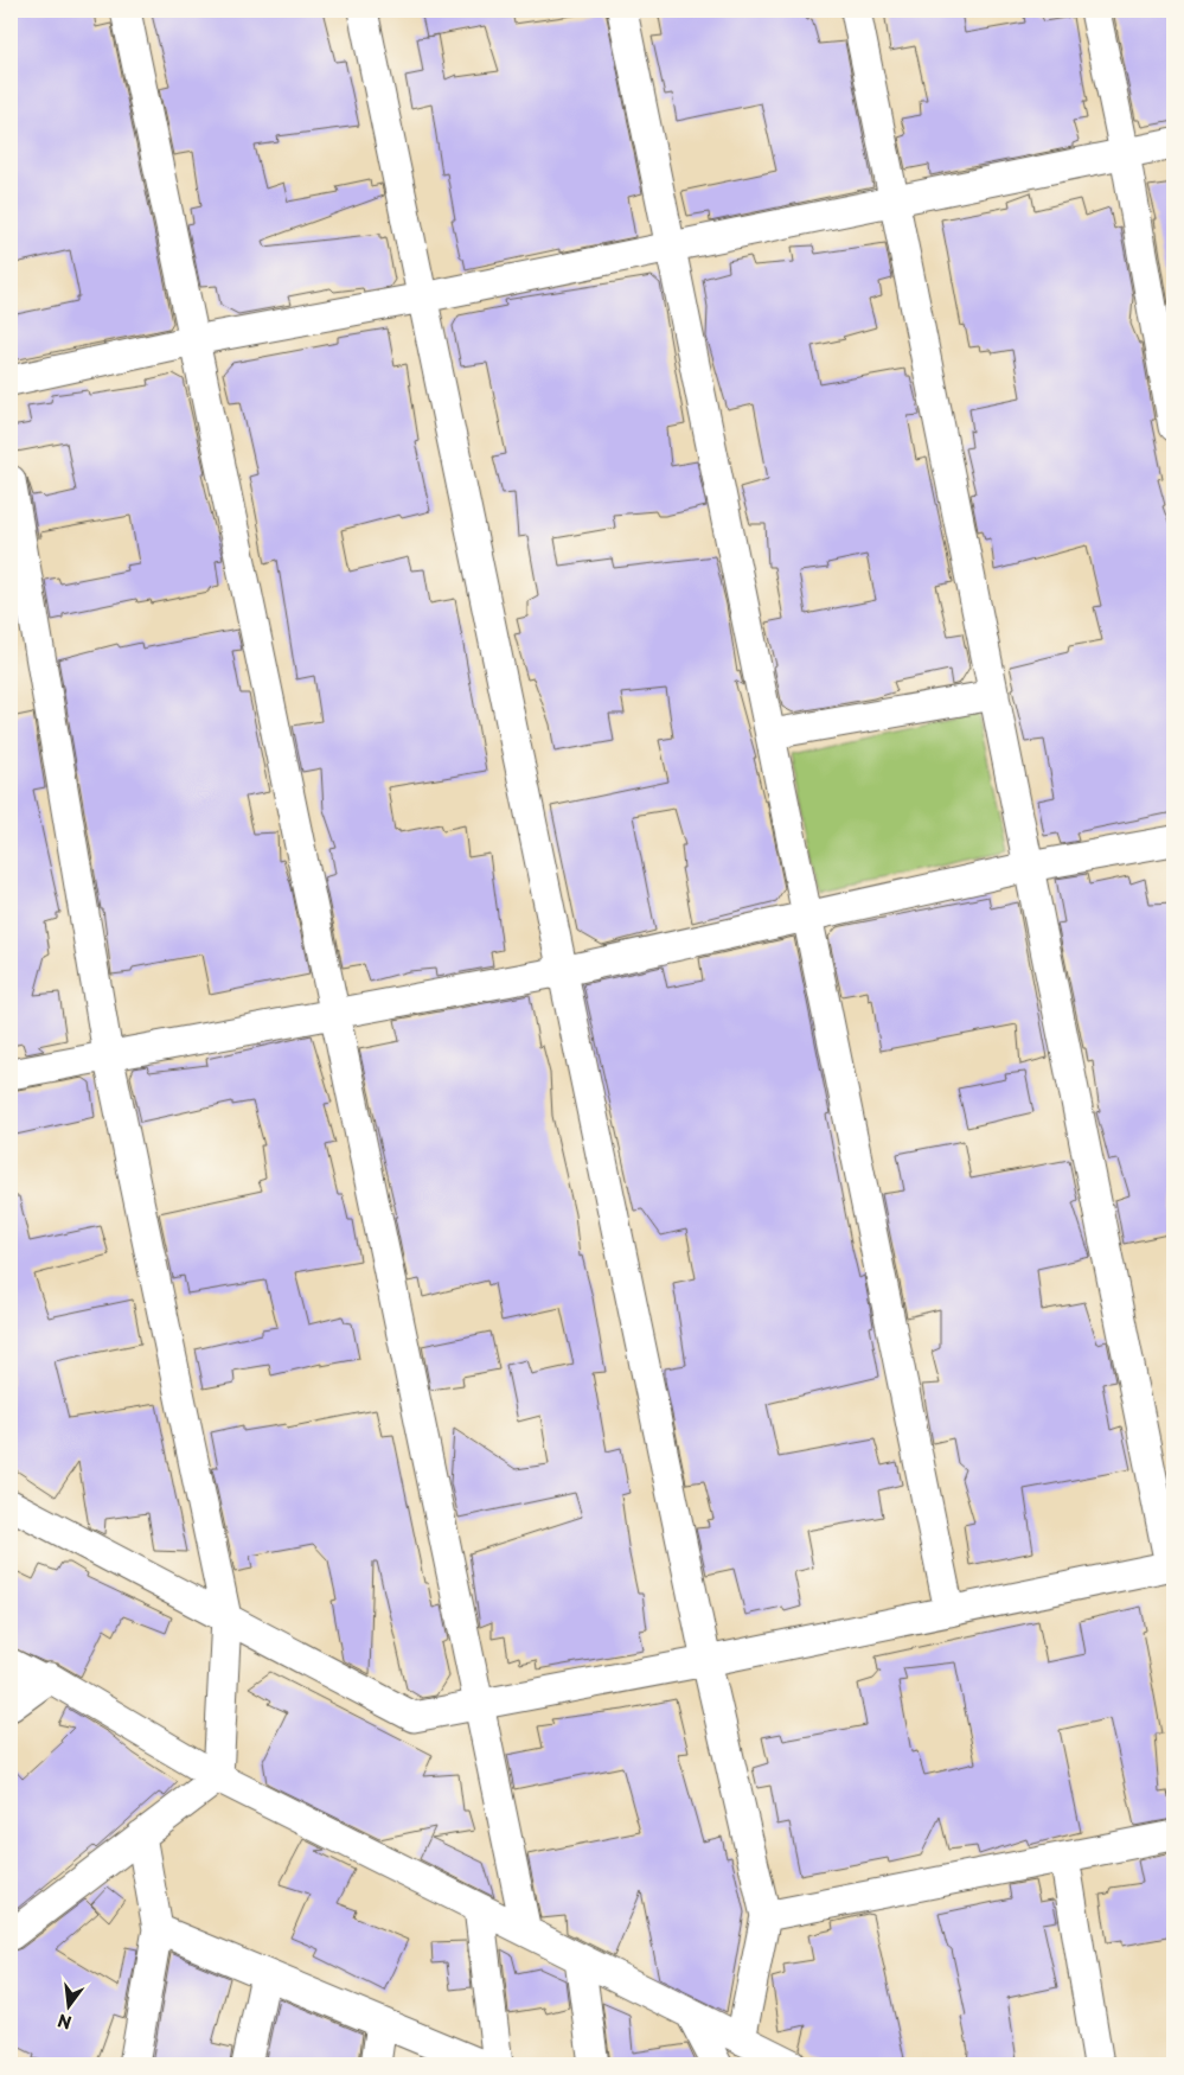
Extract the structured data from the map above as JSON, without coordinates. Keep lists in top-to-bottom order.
{
  "north": "bottom"
}
